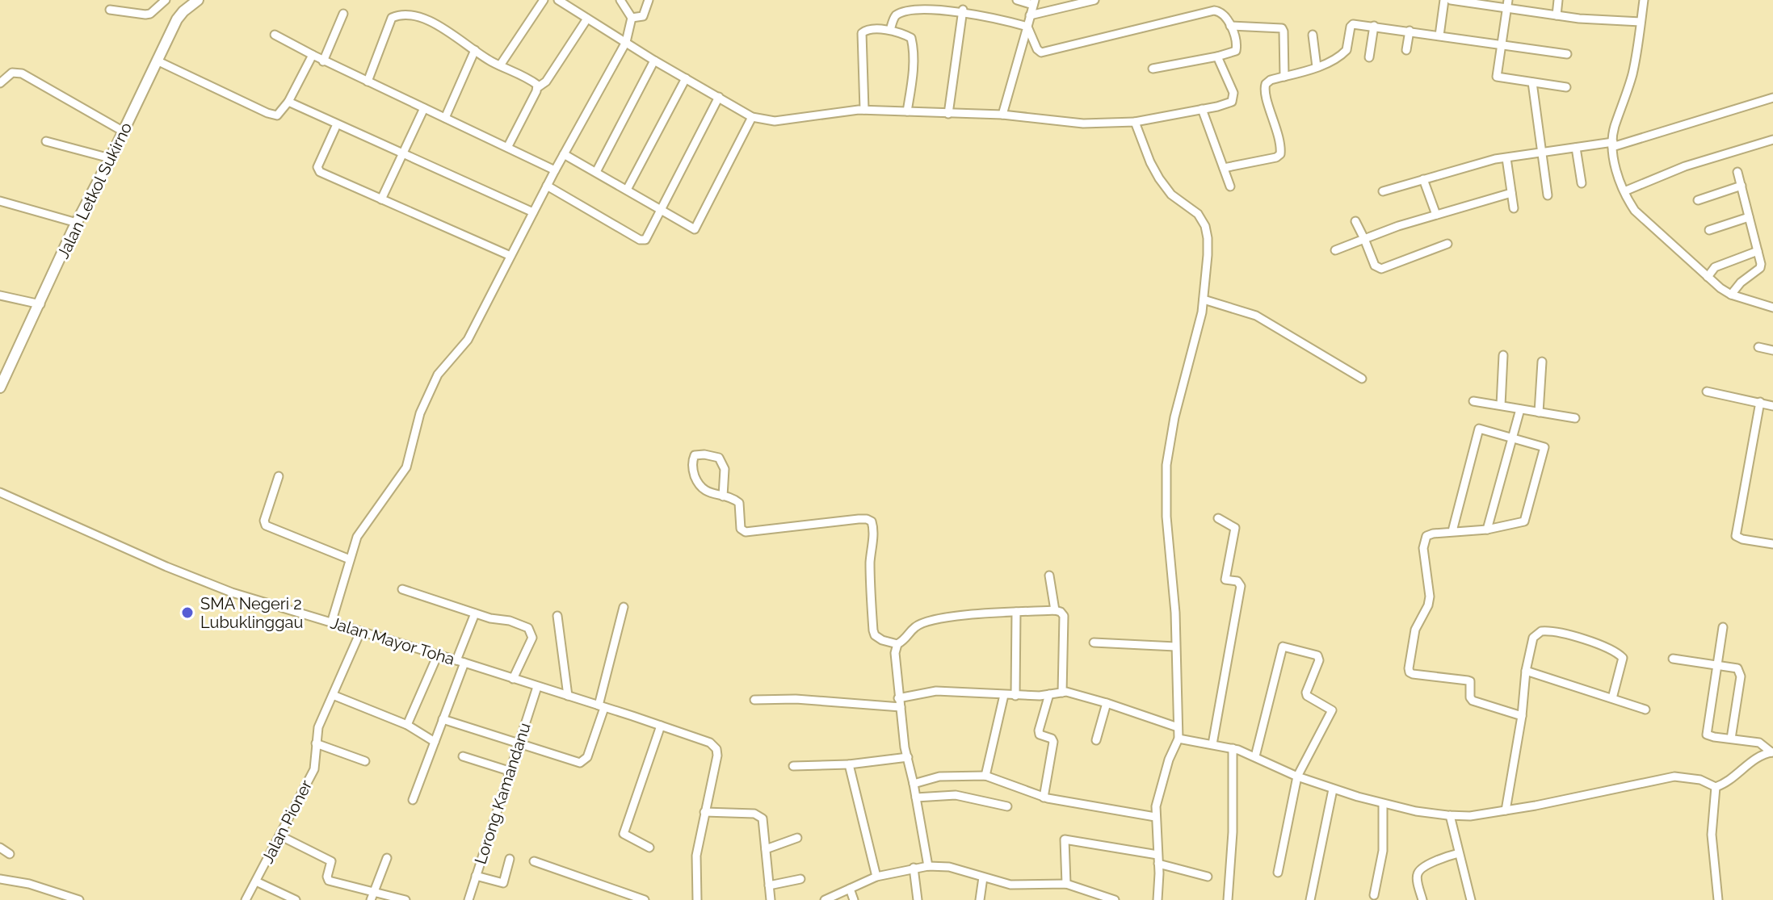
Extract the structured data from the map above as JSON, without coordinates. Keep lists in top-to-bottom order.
{
  "streets": {
    "main road": ["Jalan Letkol Sukirno"],
    "street": ["Jalan Mayor Toha", "Lorong Kamandanu", "Jalan Pioner"]
  },
  "crossings": [
    ["Jalan Mayor Toha", "Lorong Kamandanu"],
    ["Jalan Mayor Toha", "Jalan Pioner"]
  ],
  "places": ["SMA Negeri 2 Lubuklinggau"]
}
